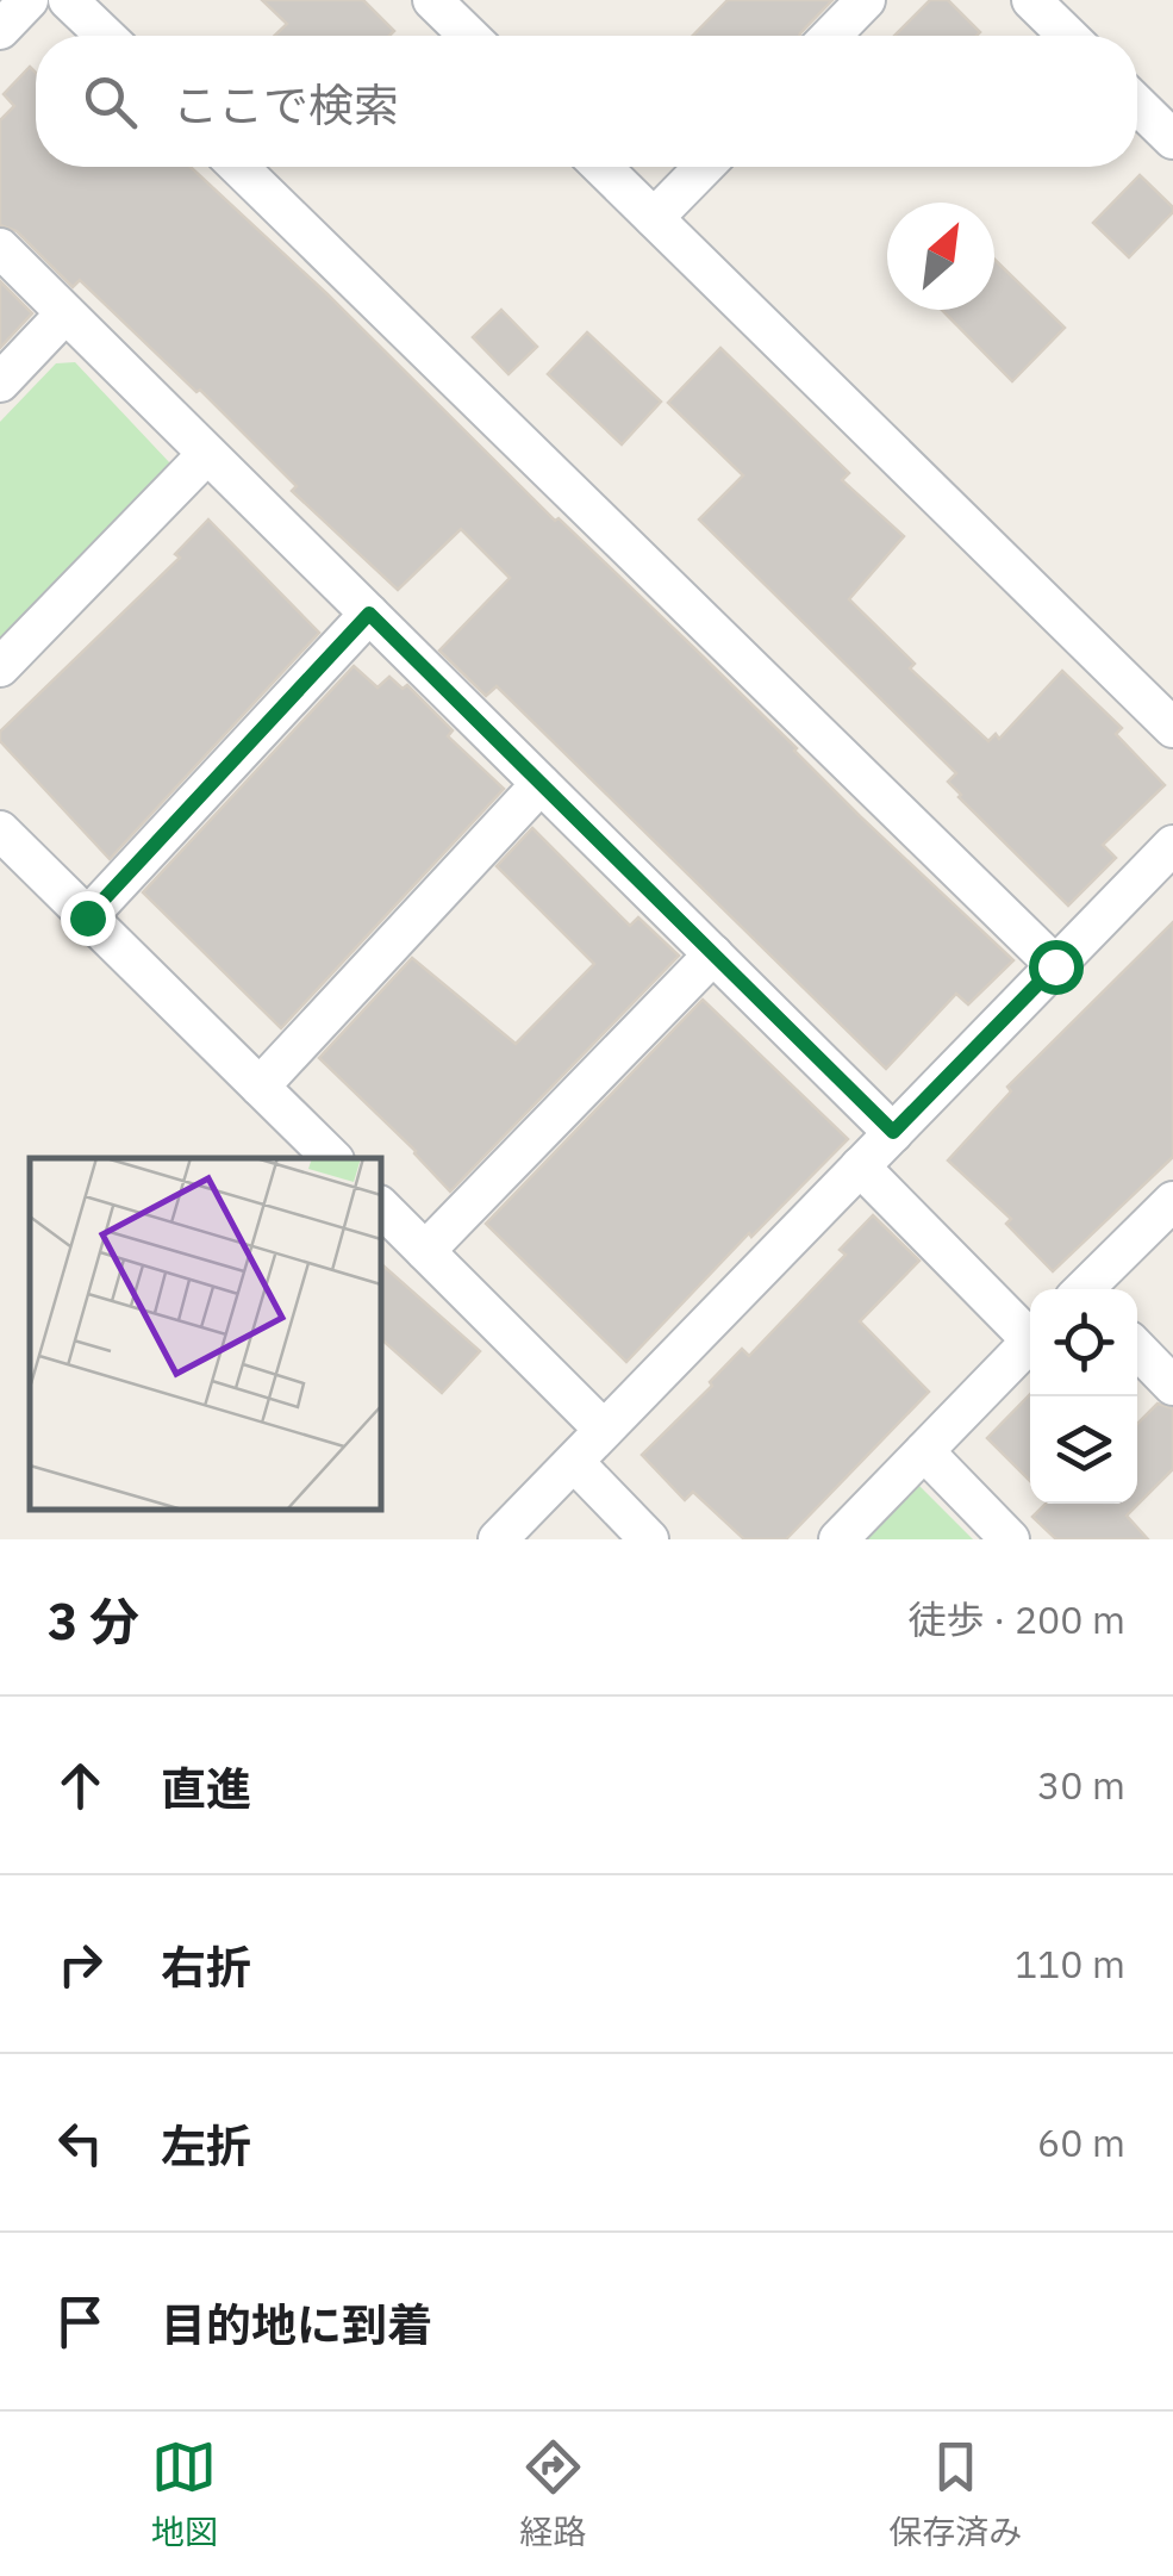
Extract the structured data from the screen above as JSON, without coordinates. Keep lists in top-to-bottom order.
{
  "north": "top right",
  "page": {
    "search": "ここで検索",
    "heading": ["3 分", "徒歩 · 200 m"],
    "list": [
      ["直進", "30 m"],
      ["右折", "110 m"],
      ["左折", "60 m"],
      "目的地に到着"
    ],
    "nav": ["地図", "経路", "保存済み"]
  }
}
